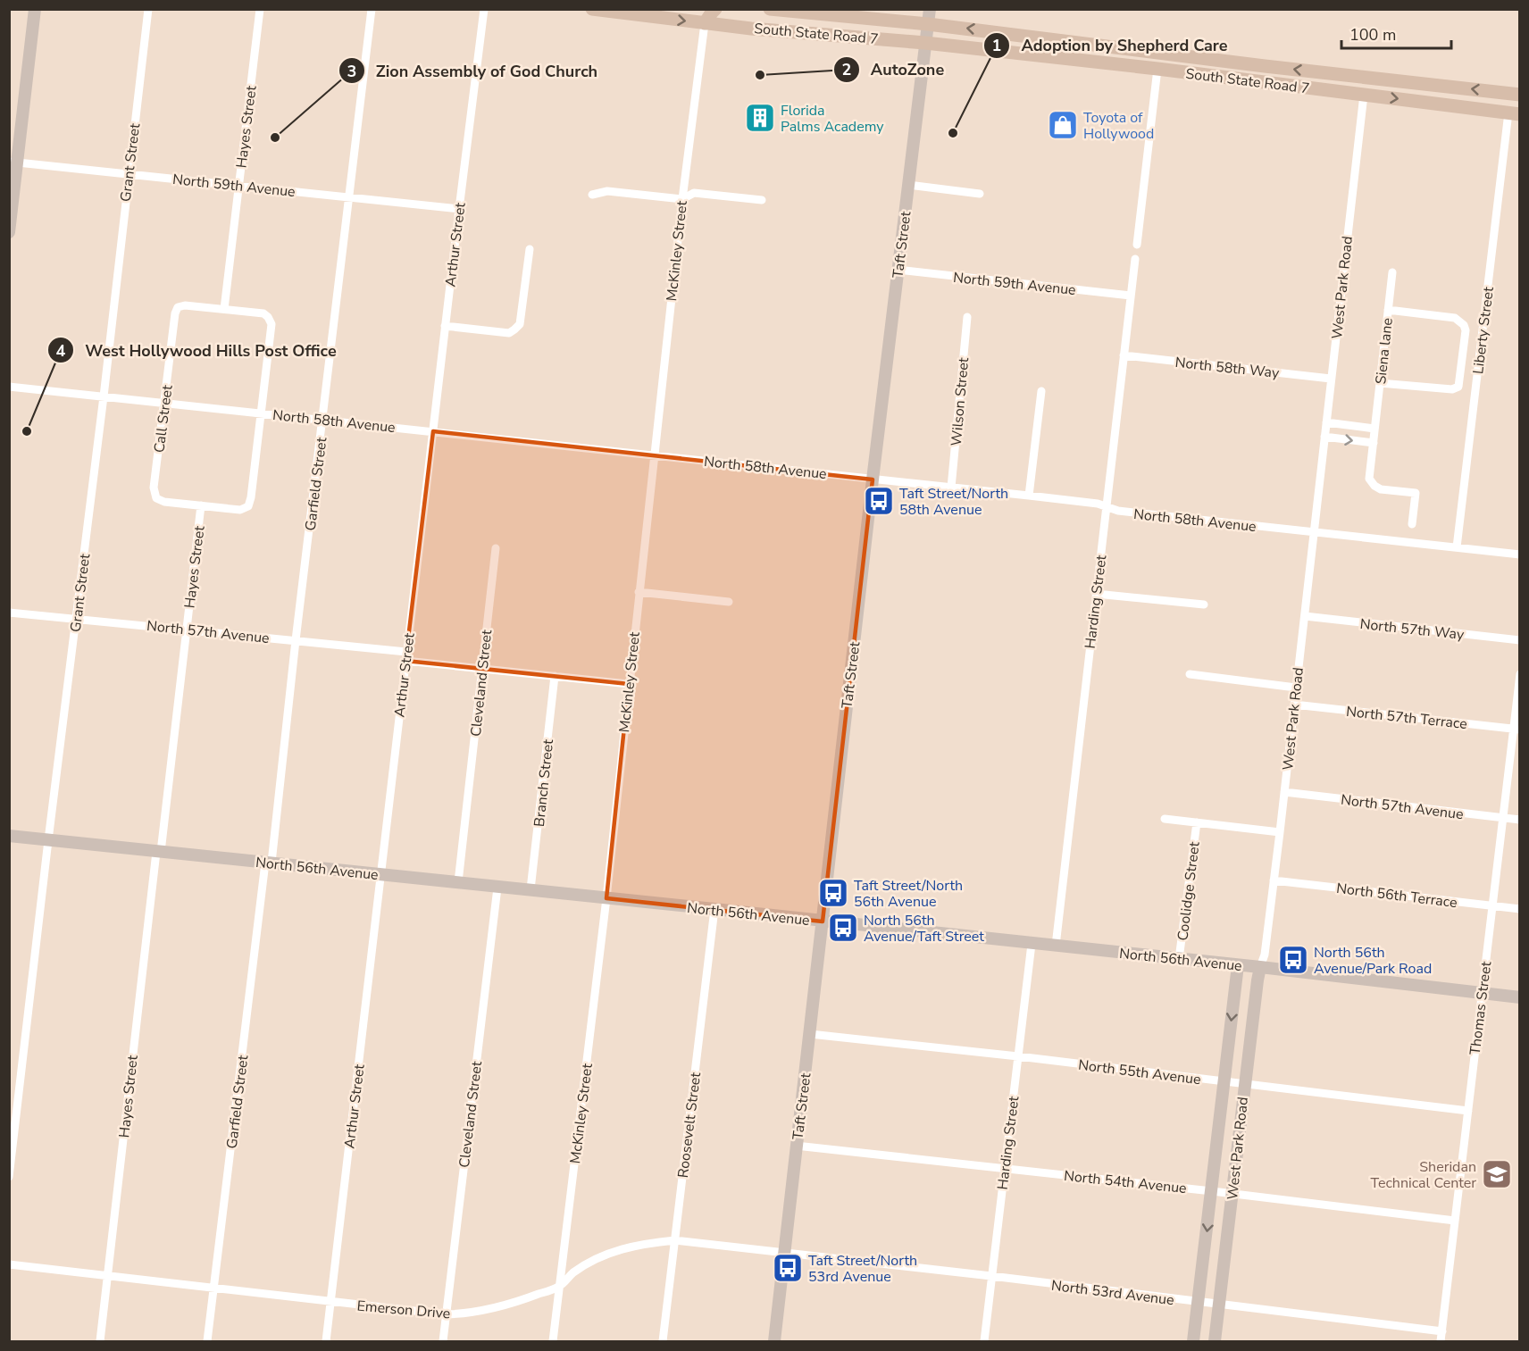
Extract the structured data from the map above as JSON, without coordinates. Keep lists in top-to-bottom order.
{
  "streets": {
    "main road": ["South State Road 7"],
    "street": [
      "Hayes Street",
      "Grant Street",
      "North 59th Avenue",
      "Arthur Street",
      "Taft Street",
      "McKinley Street",
      "West Park Road",
      "Liberty Street",
      "Siena lane",
      "North 58th Way",
      "Wilson Street",
      "Call Street",
      "North 58th Avenue",
      "Garfield Street",
      "Harding Street",
      "North 57th Way",
      "North 57th Avenue",
      "Cleveland Street",
      "North 57th Terrace",
      "Branch Street",
      "North 56th Avenue",
      "Coolidge Street",
      "North 56th Terrace",
      "Thomas Street",
      "North 55th Avenue",
      "Roosevelt Street",
      "North 54th Avenue",
      "North 53rd Avenue",
      "Emerson Drive"
    ]
  },
  "crossings": [
    ["South State Road 7", "Taft Street"],
    ["South State Road 7", "McKinley Street"],
    ["South State Road 7", "West Park Road"],
    ["South State Road 7", "Liberty Street"],
    ["Hayes Street", "North 59th Avenue"],
    ["Hayes Street", "Call Street"],
    ["Hayes Street", "North 57th Avenue"],
    ["Hayes Street", "North 56th Avenue"],
    ["Hayes Street", "Emerson Drive"],
    ["Grant Street", "North 59th Avenue"],
    ["Grant Street", "North 58th Avenue"],
    ["Grant Street", "North 57th Avenue"],
    ["Grant Street", "North 56th Avenue"],
    ["North 59th Avenue", "Arthur Street"],
    ["North 59th Avenue", "Taft Street"],
    ["North 59th Avenue", "Garfield Street"],
    ["North 59th Avenue", "Harding Street"],
    ["Arthur Street", "North 58th Avenue"],
    ["Arthur Street", "North 57th Avenue"],
    ["Arthur Street", "North 56th Avenue"],
    ["Arthur Street", "Emerson Drive"],
    ["Taft Street", "North 58th Avenue"],
    ["Taft Street", "North 56th Avenue"],
    ["Taft Street", "North 55th Avenue"],
    ["Taft Street", "North 54th Avenue"],
    ["Taft Street", "North 53rd Avenue"],
    ["Taft Street", "Emerson Drive"],
    ["McKinley Street", "North 58th Avenue"],
    ["McKinley Street", "North 57th Avenue"],
    ["McKinley Street", "North 56th Avenue"],
    ["McKinley Street", "Emerson Drive"],
    ["West Park Road", "North 58th Way"],
    ["West Park Road", "North 58th Avenue"],
    ["West Park Road", "North 57th Way"],
    ["West Park Road", "North 57th Avenue"],
    ["West Park Road", "North 57th Terrace"],
    ["West Park Road", "North 56th Avenue"],
    ["West Park Road", "North 56th Terrace"],
    ["West Park Road", "North 55th Avenue"],
    ["West Park Road", "North 54th Avenue"],
    ["West Park Road", "North 53rd Avenue"],
    ["Liberty Street", "North 58th Avenue"],
    ["North 58th Way", "Harding Street"],
    ["Wilson Street", "North 58th Avenue"],
    ["Call Street", "North 58th Avenue"],
    ["North 58th Avenue", "Garfield Street"],
    ["North 58th Avenue", "Harding Street"],
    ["Garfield Street", "North 57th Avenue"],
    ["Garfield Street", "North 56th Avenue"],
    ["Garfield Street", "Emerson Drive"],
    ["Harding Street", "North 56th Avenue"],
    ["Harding Street", "North 55th Avenue"],
    ["Harding Street", "North 54th Avenue"],
    ["Harding Street", "North 53rd Avenue"],
    ["North 57th Avenue", "Cleveland Street"],
    ["North 57th Avenue", "Branch Street"],
    ["North 57th Avenue", "Thomas Street"],
    ["Cleveland Street", "North 56th Avenue"],
    ["Cleveland Street", "Emerson Drive"],
    ["North 57th Terrace", "Thomas Street"],
    ["Branch Street", "North 56th Avenue"],
    ["North 56th Avenue", "Coolidge Street"],
    ["North 56th Avenue", "Thomas Street"],
    ["North 56th Avenue", "Roosevelt Street"],
    ["North 56th Terrace", "Thomas Street"],
    ["Thomas Street", "North 55th Avenue"],
    ["Thomas Street", "North 54th Avenue"],
    ["Thomas Street", "North 53rd Avenue"],
    ["Roosevelt Street", "Emerson Drive"],
    ["North 53rd Avenue", "Emerson Drive"]
  ],
  "places": {
    "other": [
      "AutoZone",
      "Adoption by Shepherd Care",
      "Zion Assembly of God Church",
      "West Hollywood Hills Post Office"
    ],
    "building": ["Florida Palms Academy"],
    "shop": ["Toyota of Hollywood"],
    "bus stop": [
      "Taft Street/North 58th Avenue",
      "Taft Street/North 56th Avenue",
      "North 56th Avenue/Taft Street",
      "North 56th Avenue/Park Road",
      "Taft Street/North 53rd Avenue"
    ],
    "school or university": ["Sheridan Technical Center"]
  },
  "scale_bar": "100 m"
}
